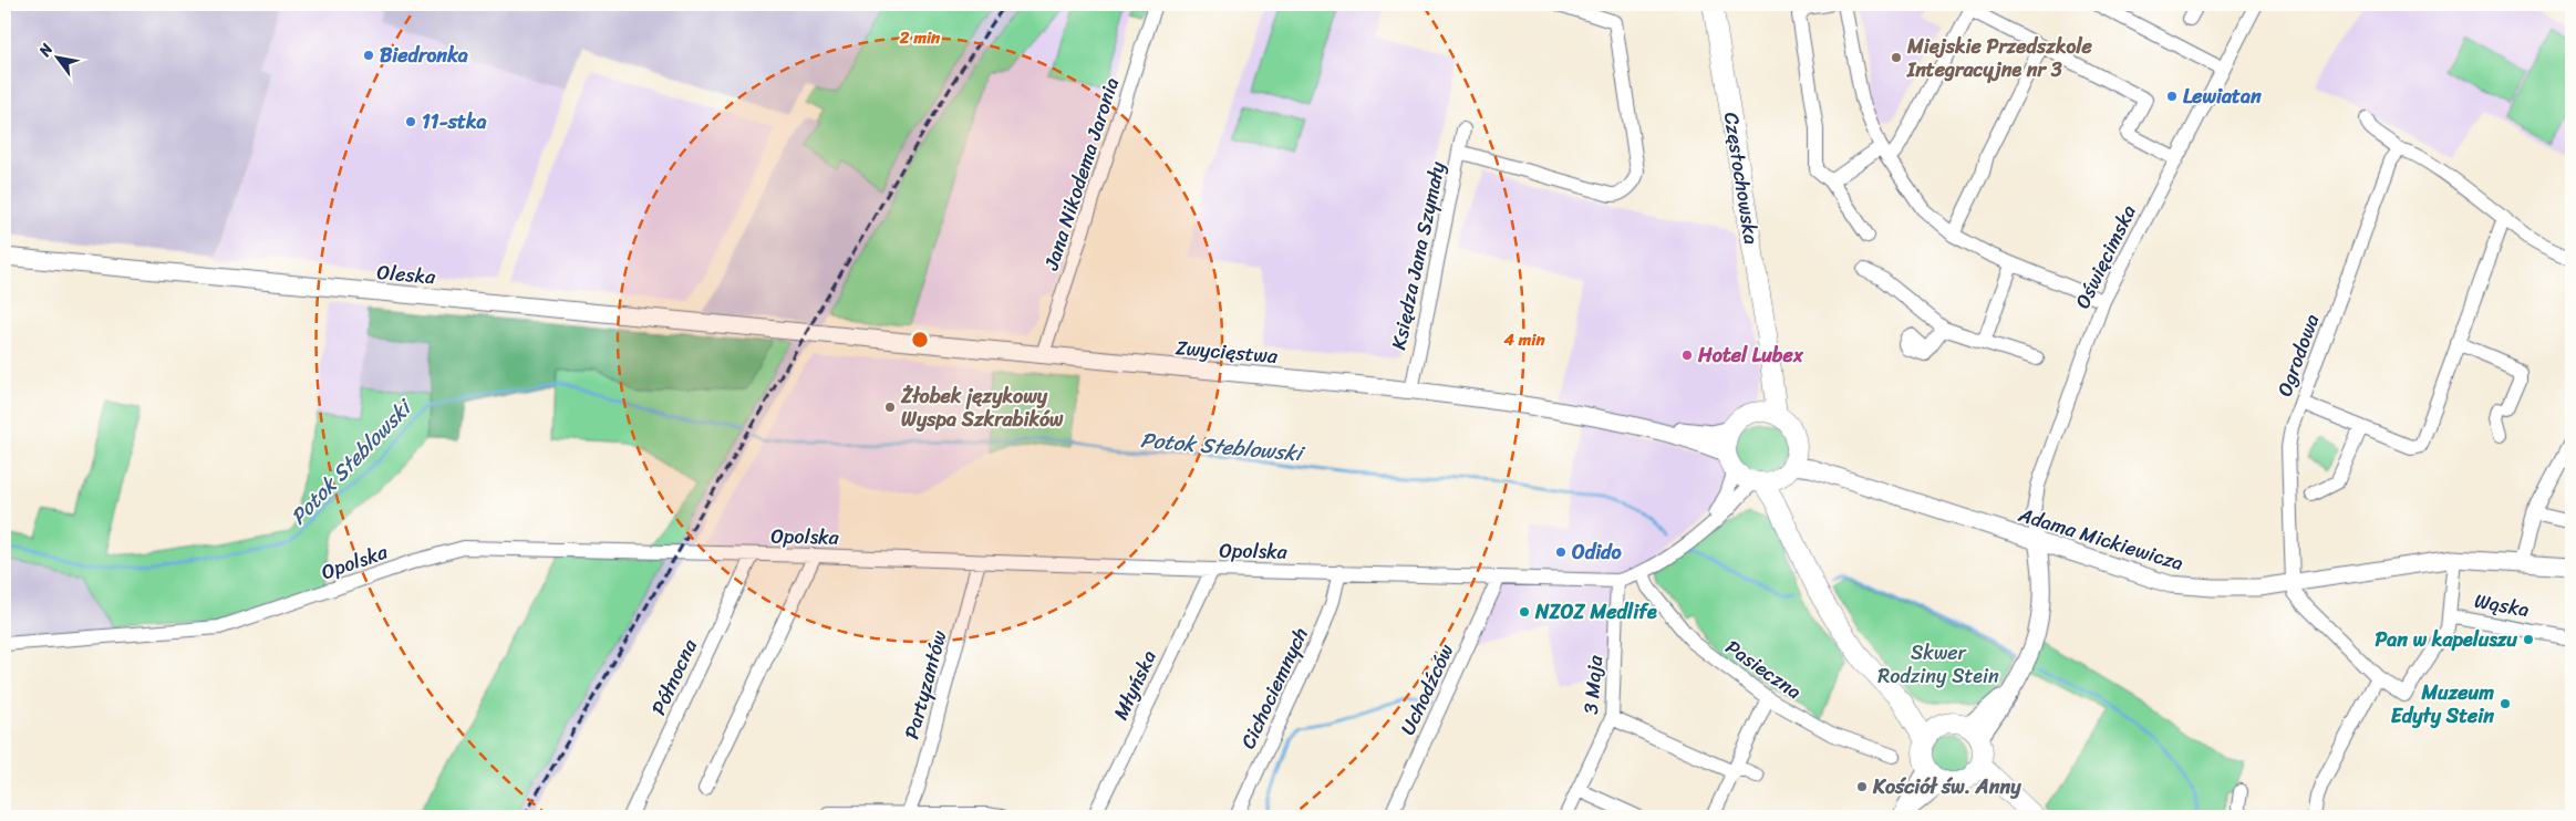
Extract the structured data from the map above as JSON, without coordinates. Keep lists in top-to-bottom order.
{
  "streets": {
    "main road": ["Częstochowska"],
    "street": [
      "Jana Nikodema Jaronia",
      "Księdza Jana Szymały",
      "Oświęcimska",
      "Oleska",
      "Zwycięstwa",
      "Ogrodowa",
      "Opolska",
      "Adama Mickiewicza",
      "Wąska",
      "Pasieczna",
      "Północna",
      "Partyzantów",
      "Młyńska",
      "3 Maja",
      "Cichociemnych",
      "Uchodźców"
    ]
  },
  "crossings": [
    ["Jana Nikodema Jaronia", "Zwycięstwa"],
    ["Częstochowska", "Zwycięstwa"],
    ["Częstochowska", "Adama Mickiewicza"],
    ["Księdza Jana Szymały", "Zwycięstwa"],
    ["Oświęcimska", "Adama Mickiewicza"],
    ["Oleska", "Zwycięstwa"],
    ["Zwycięstwa", "Adama Mickiewicza"],
    ["Ogrodowa", "Adama Mickiewicza"],
    ["Opolska", "Północna"],
    ["Opolska", "Partyzantów"],
    ["Opolska", "Młyńska"],
    ["Opolska", "3 Maja"],
    ["Opolska", "Cichociemnych"],
    ["Opolska", "Uchodźców"]
  ],
  "water": ["Potok Steblowski"],
  "parks": ["Skwer Rodziny Stein"],
  "places": [
    "Biedronka",
    "Miejskie Przedszkole Integracyjne nr 3",
    "Lewiatan",
    "11-stka",
    "Hotel Lubex",
    "Żłobek językowy Wyspa Szkrabików",
    "Odido",
    "NZOZ Medlife",
    "Pan w kapeluszu",
    "Muzeum Edyty Stein",
    "Kościół św. Anny"
  ],
  "north": "top left",
  "rings": ["2 min", "4 min"]
}
